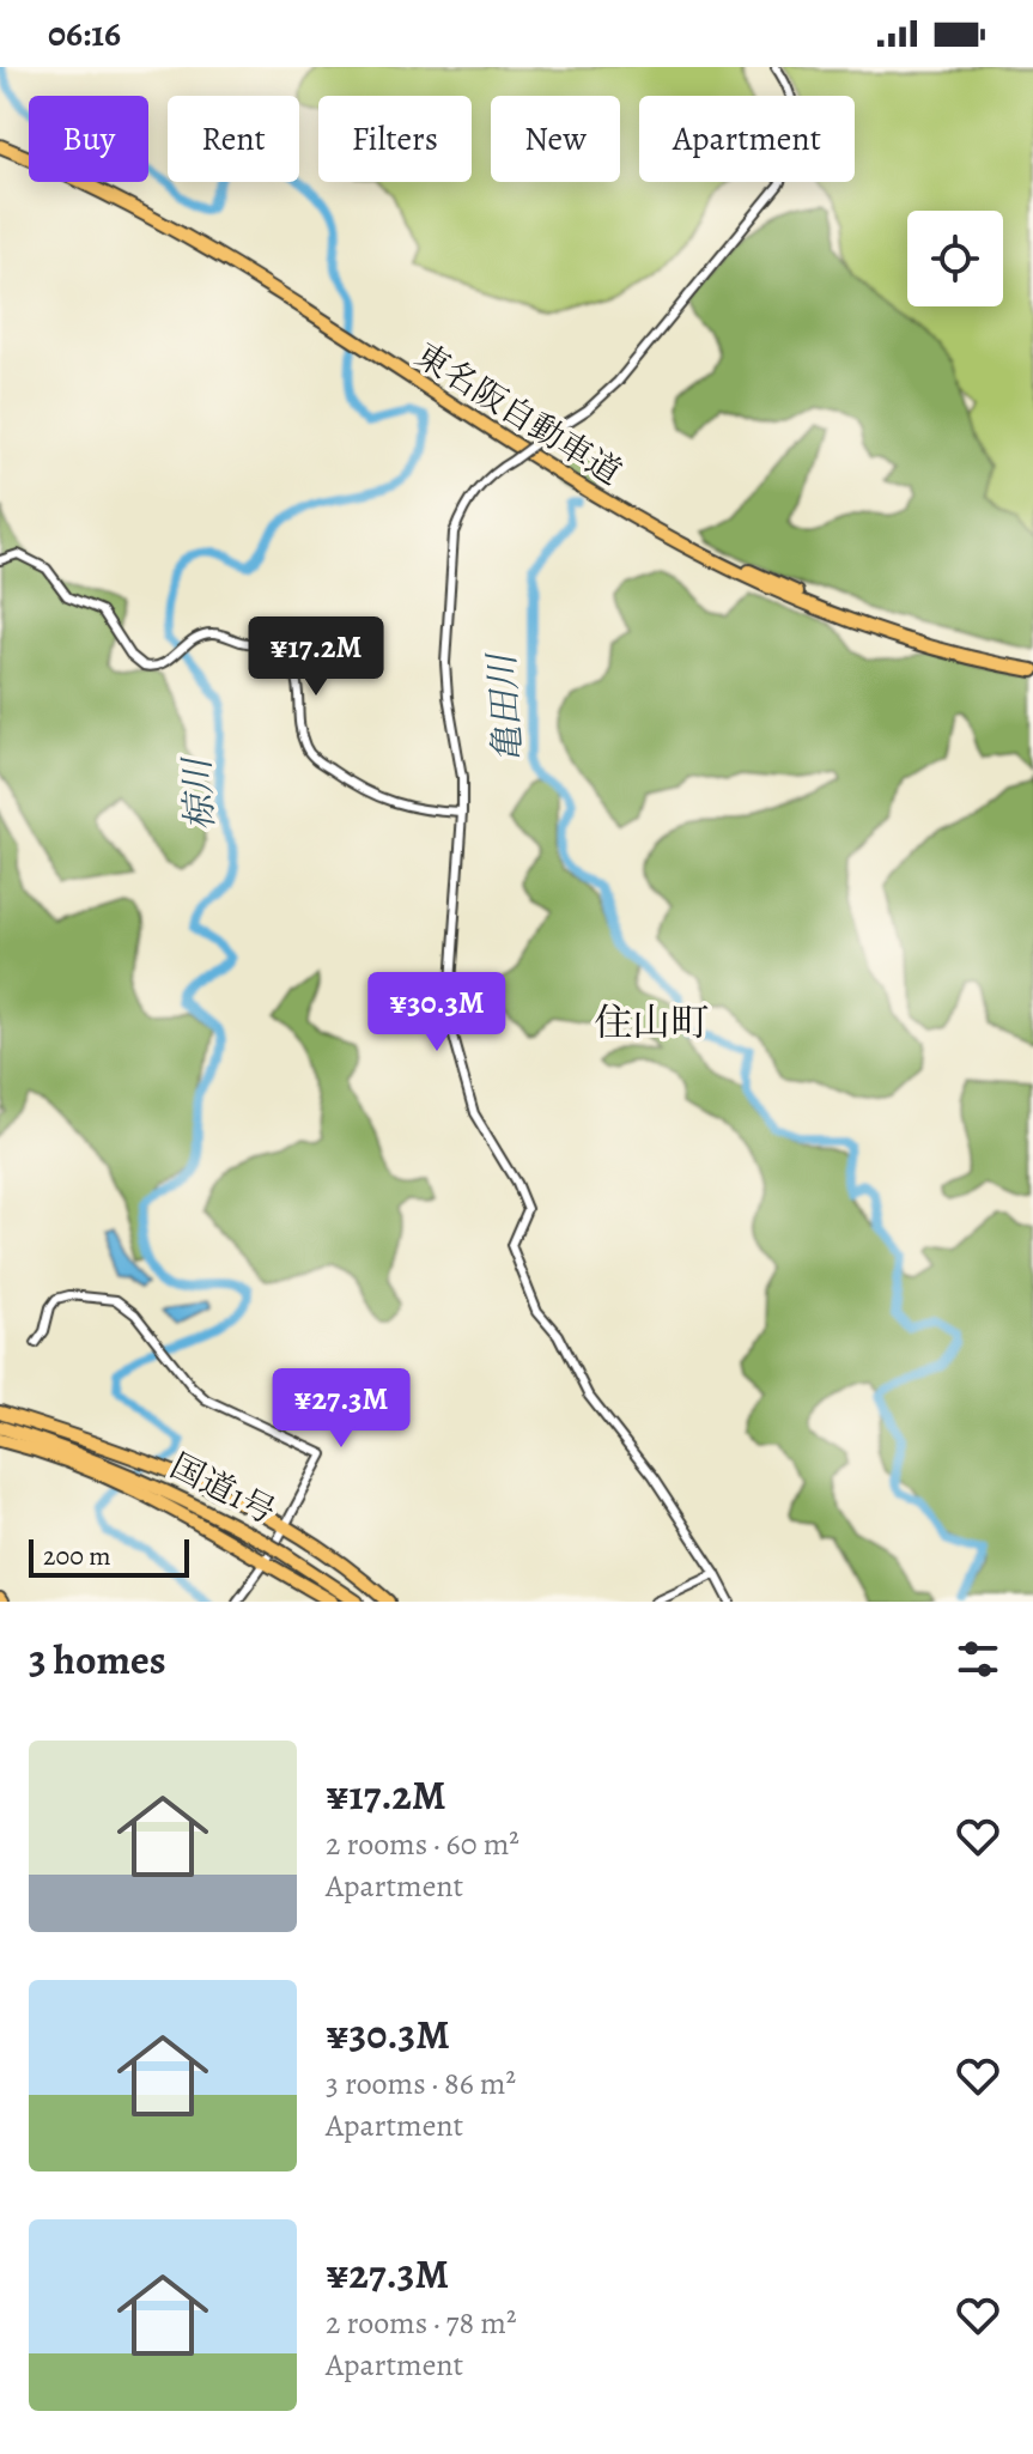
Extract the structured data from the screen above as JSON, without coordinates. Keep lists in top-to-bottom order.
{
  "streets": {
    "highway": ["東名阪自動車道", "国道1号"]
  },
  "districts": ["住山町"],
  "water": ["亀田川", "椋川"],
  "scale_bar": "200 m",
  "page": {
    "status": "06:16",
    "chip": [
      "Buy",
      "Rent",
      "Filters",
      "New",
      "Apartment"
    ],
    "price": ["¥17.2M", "¥30.3M", "¥27.3M"],
    "scale": "200 m",
    "heading": "3 homes",
    "list": [
      {
        "name": "¥17.2M",
        "note": "2 rooms · 60 m² · Apartment"
      },
      {
        "name": "¥30.3M",
        "note": "3 rooms · 86 m² · Apartment"
      },
      {
        "name": "¥27.3M",
        "note": "2 rooms · 78 m² · Apartment"
      }
    ]
  }
}
